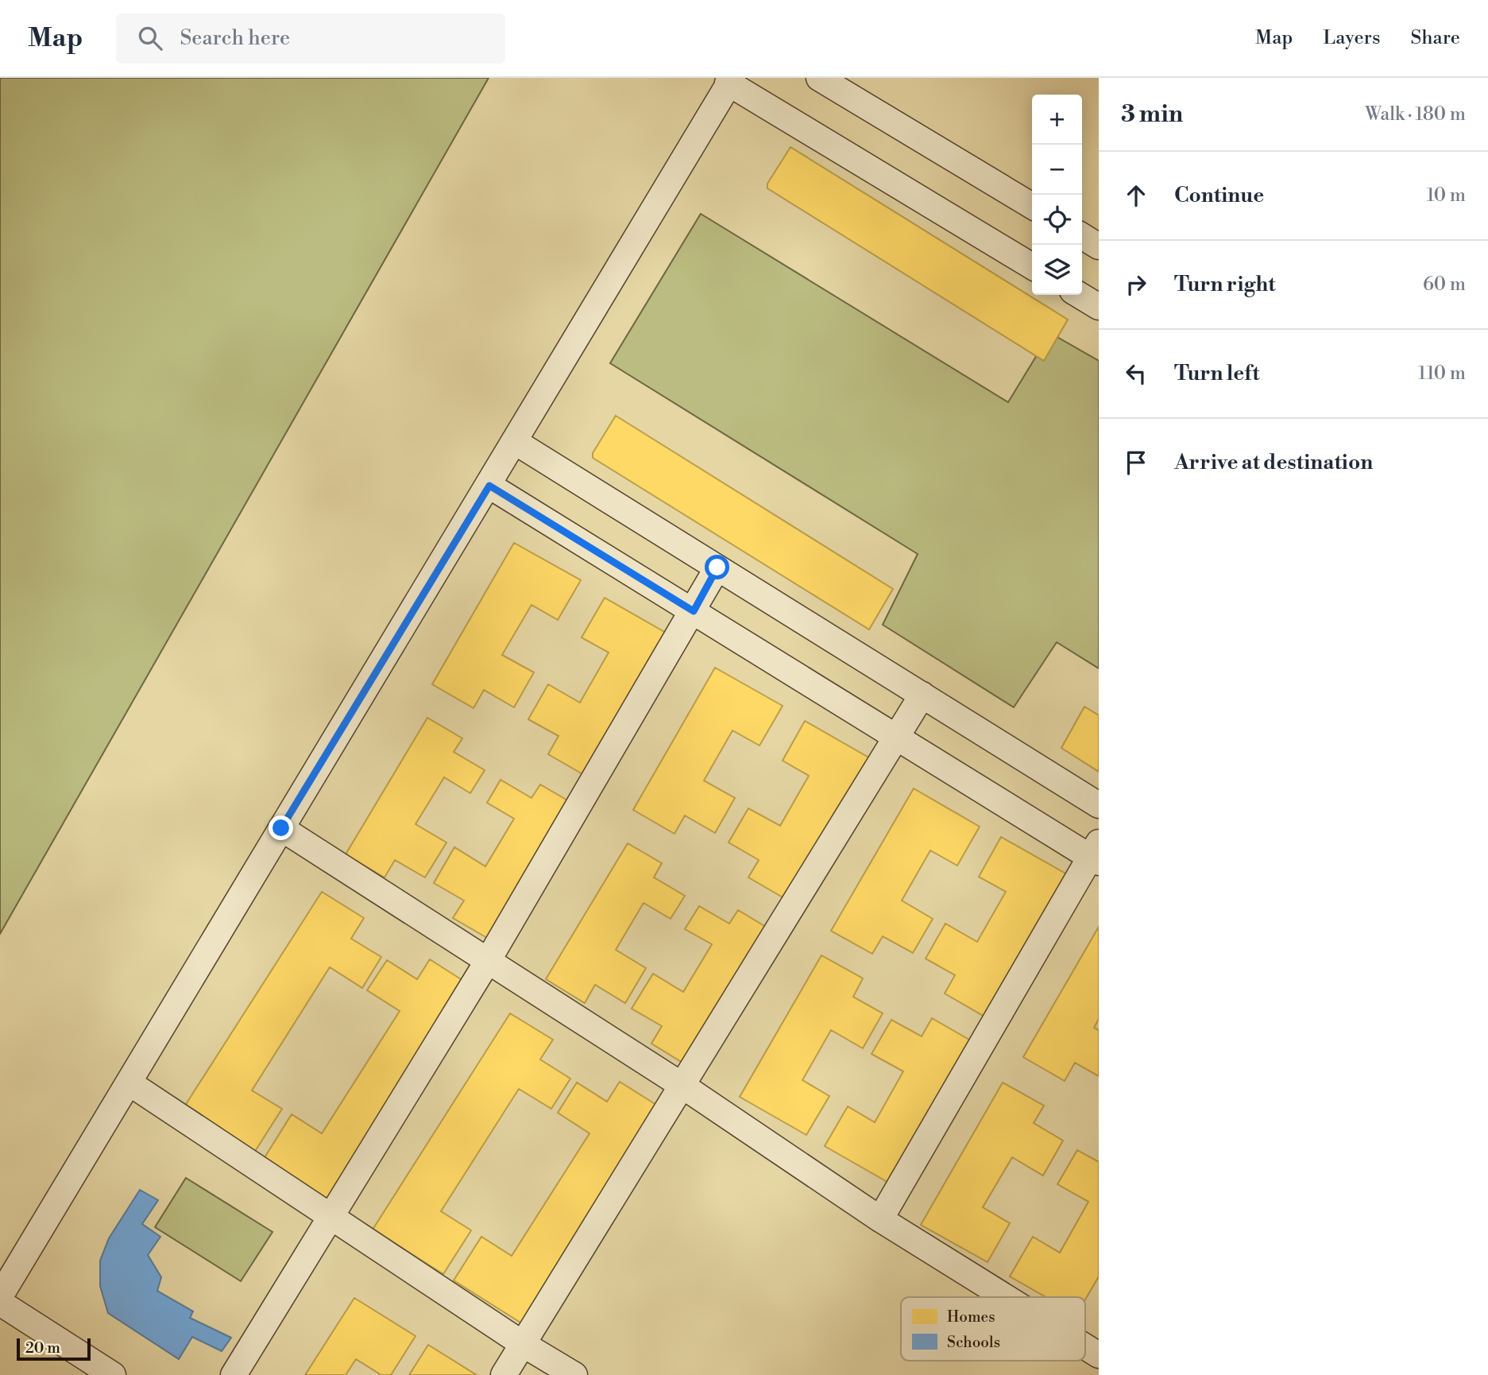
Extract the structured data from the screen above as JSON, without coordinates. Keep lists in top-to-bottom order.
{
  "legend": ["Homes", "Schools"],
  "scale_bar": "20 m",
  "page": {
    "header": "Map",
    "search": "Search here",
    "nav": ["Map", "Layers", "Share"],
    "heading": ["3 min", "Walk · 180 m"],
    "map_buttons": ["+", "−"],
    "list": [
      ["Continue", "10 m"],
      ["Turn right", "60 m"],
      ["Turn left", "110 m"],
      "Arrive at destination"
    ],
    "scale": "20 m"
  }
}
